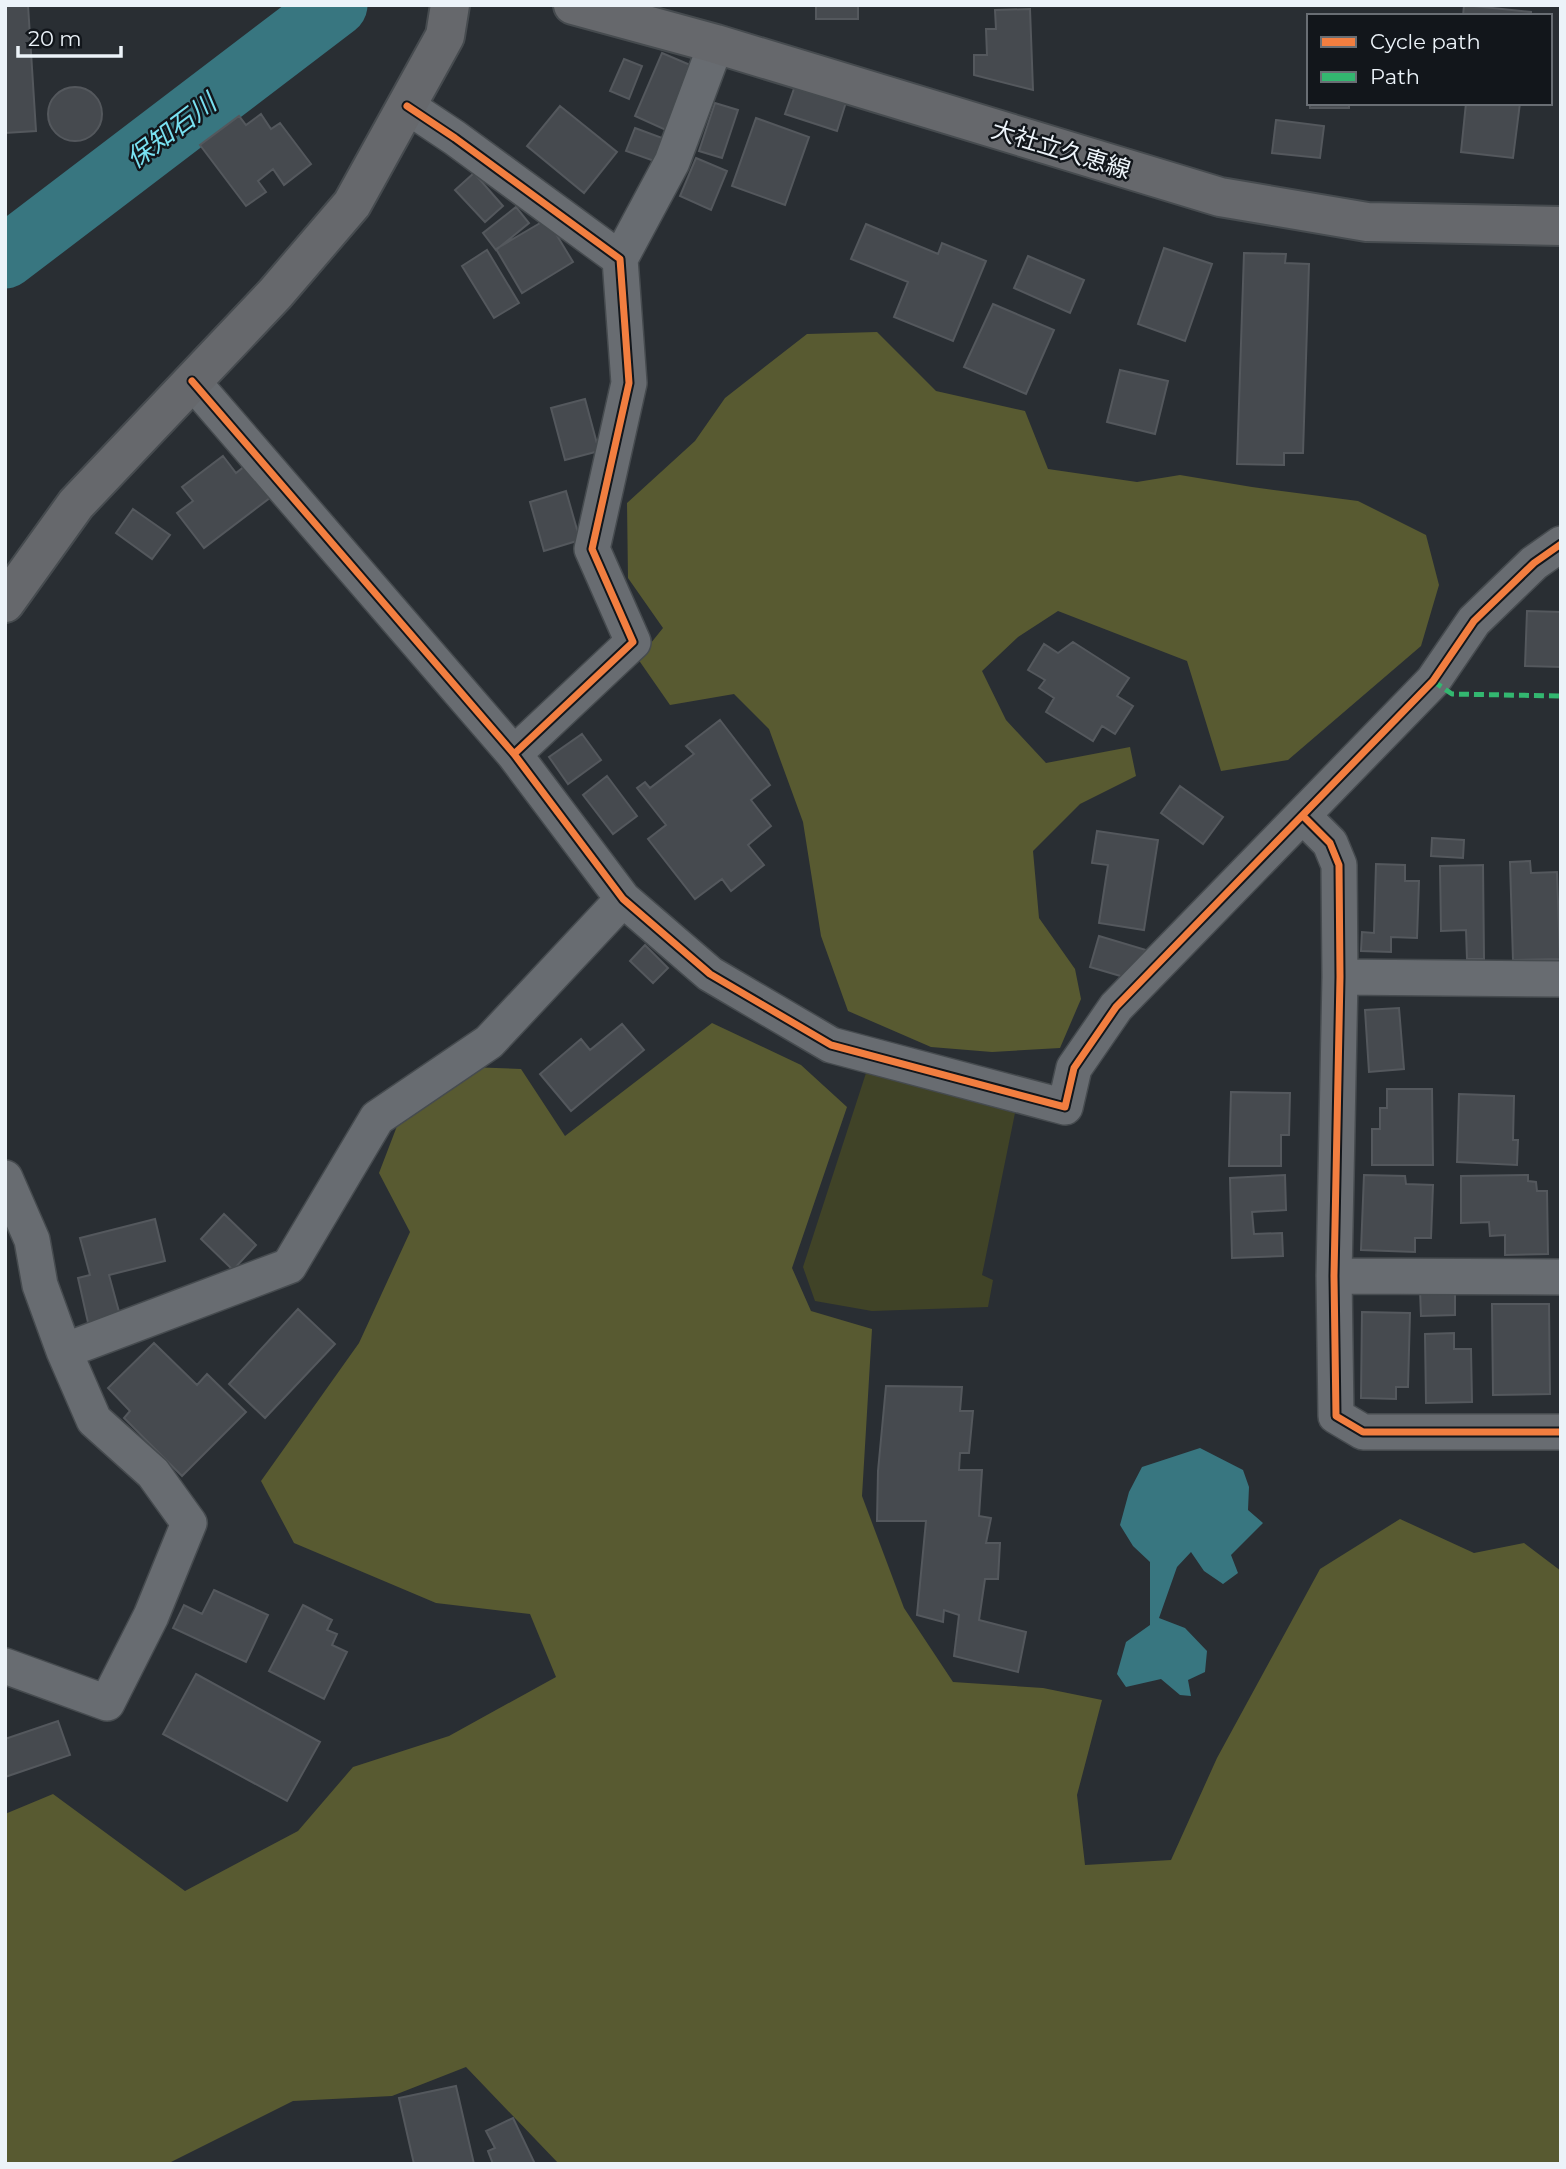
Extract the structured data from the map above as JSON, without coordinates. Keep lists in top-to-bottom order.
{
  "streets": {
    "main road": ["大社立久恵線"]
  },
  "water": ["保知石川"],
  "legend": ["Cycle path", "Path"],
  "scale_bar": "20 m"
}
